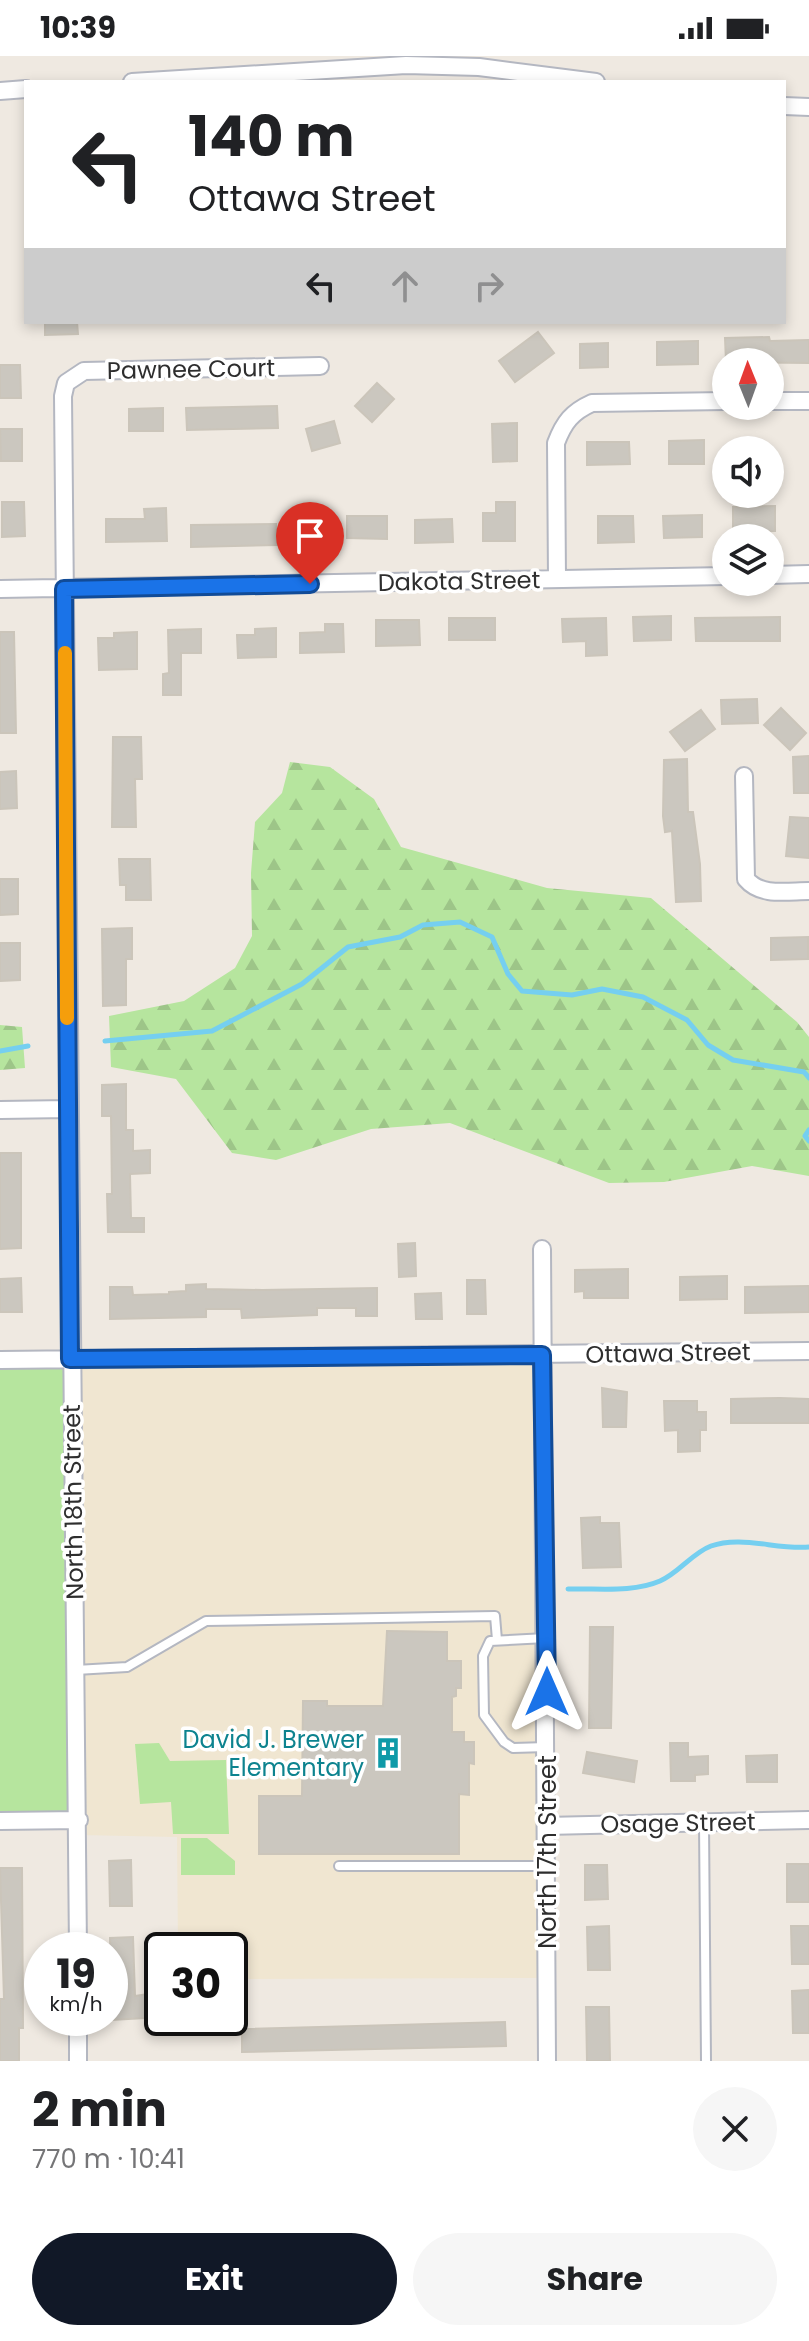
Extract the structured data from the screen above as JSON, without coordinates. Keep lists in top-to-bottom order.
{
  "streets": {
    "street": [
      "Pawnee Court",
      "Dakota Street",
      "Ottawa Street",
      "North 18th Street",
      "Osage Street",
      "North 17th Street"
    ]
  },
  "crossings": [
    ["Pawnee Court", "North 18th Street"],
    ["Dakota Street", "North 18th Street"],
    ["Ottawa Street", "North 18th Street"],
    ["Ottawa Street", "North 17th Street"],
    ["Osage Street", "North 17th Street"]
  ],
  "places": {
    "building": ["David J. Brewer Elementary"]
  },
  "north": "top",
  "page": {
    "status": "10:39",
    "turn": ["140 m", "Ottawa Street"],
    "speed": "19 km/h",
    "limit": "30",
    "heading": ["2 min", "770 m · 10:41"],
    "buttons": ["Exit", "Share"]
  }
}
